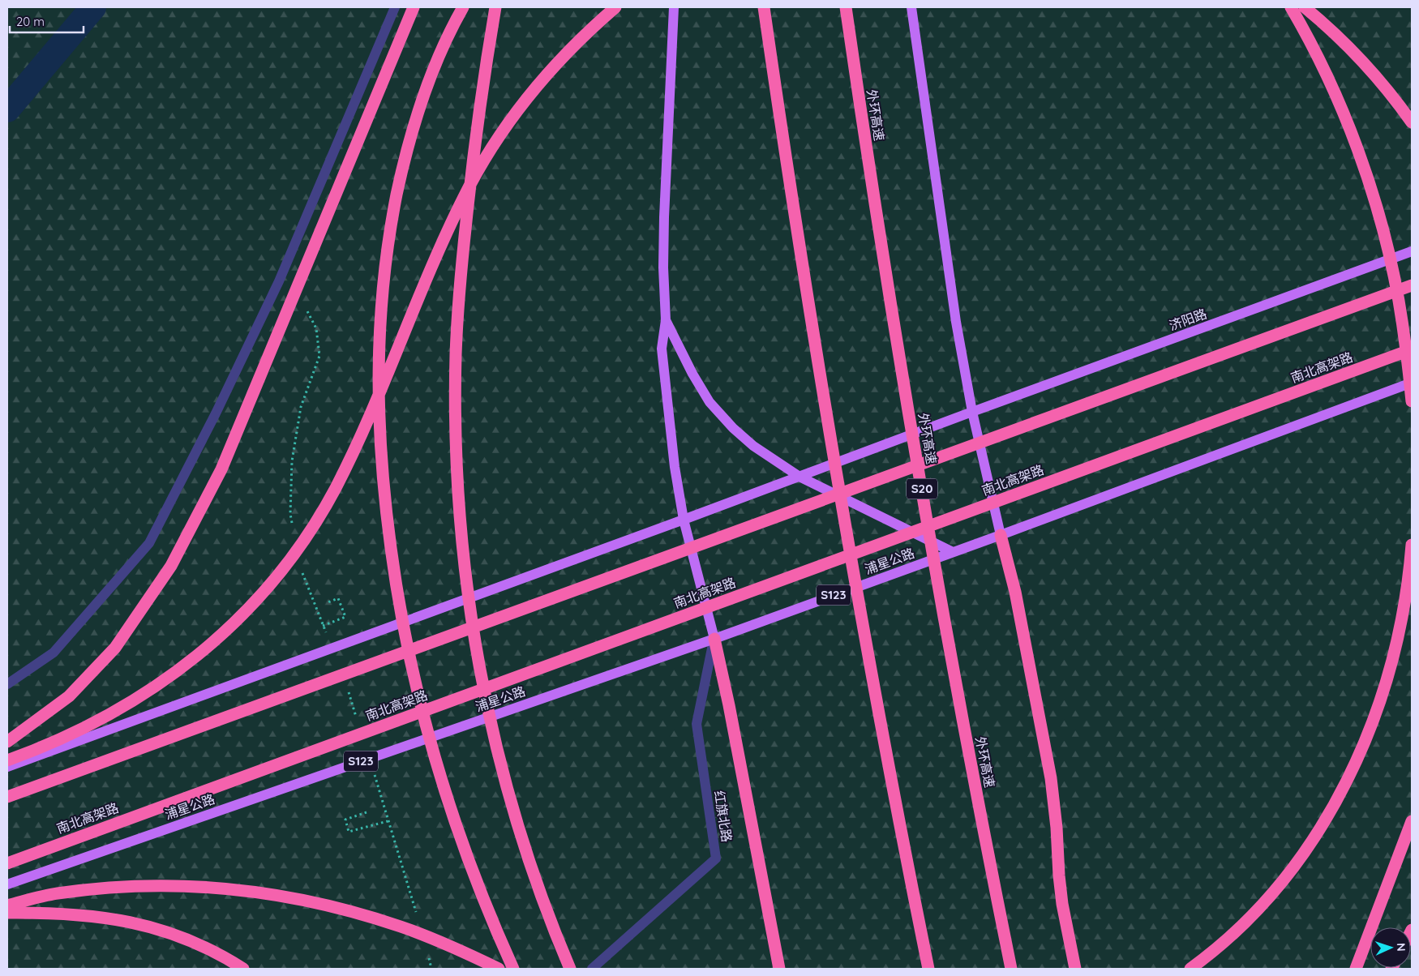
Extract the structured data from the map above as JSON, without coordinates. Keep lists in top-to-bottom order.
{
  "streets": {
    "highway": ["外环高速", "南北高架路", "S20"],
    "main road": ["济阳路", "浦星公路", "S123"],
    "street": ["红旗北路"]
  },
  "crossings": [
    ["浦星公路", "红旗北路"]
  ],
  "scale_bar": "20 m",
  "north": "right"
}
